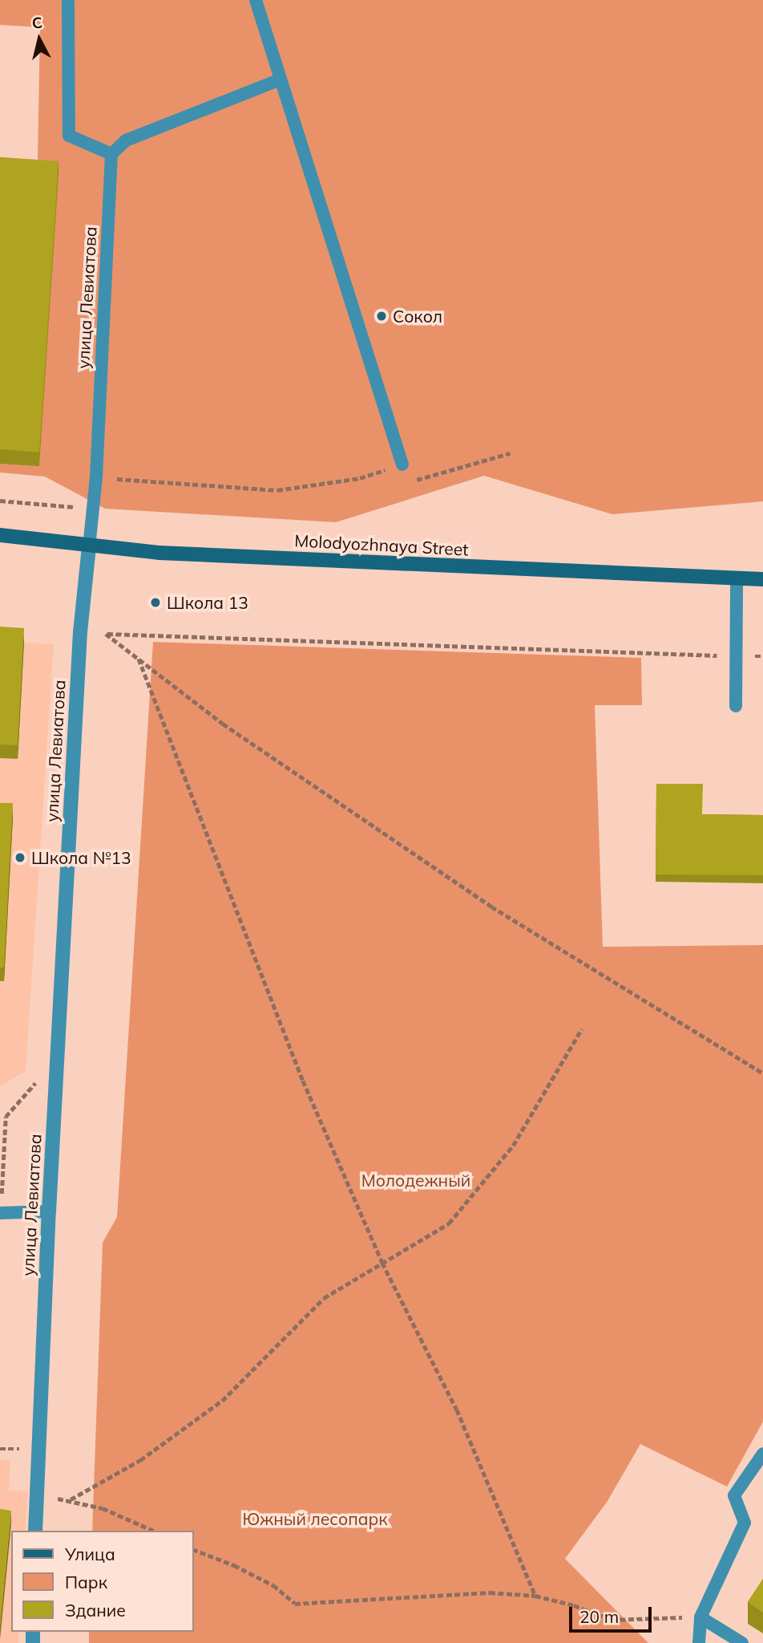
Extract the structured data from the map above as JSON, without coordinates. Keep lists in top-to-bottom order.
{
  "streets": {
    "main road": ["Molodyozhnaya Street"],
    "street": ["улица Левиатова"]
  },
  "crossings": [
    ["улица Левиатова", "Molodyozhnaya Street"]
  ],
  "parks": ["Молодежный", "Южный лесопарк"],
  "places": ["Сокол", "Школа 13", "Школа №13"],
  "legend": ["Улица", "Парк", "Здание"],
  "scale_bar": "20 m",
  "north": "top"
}
